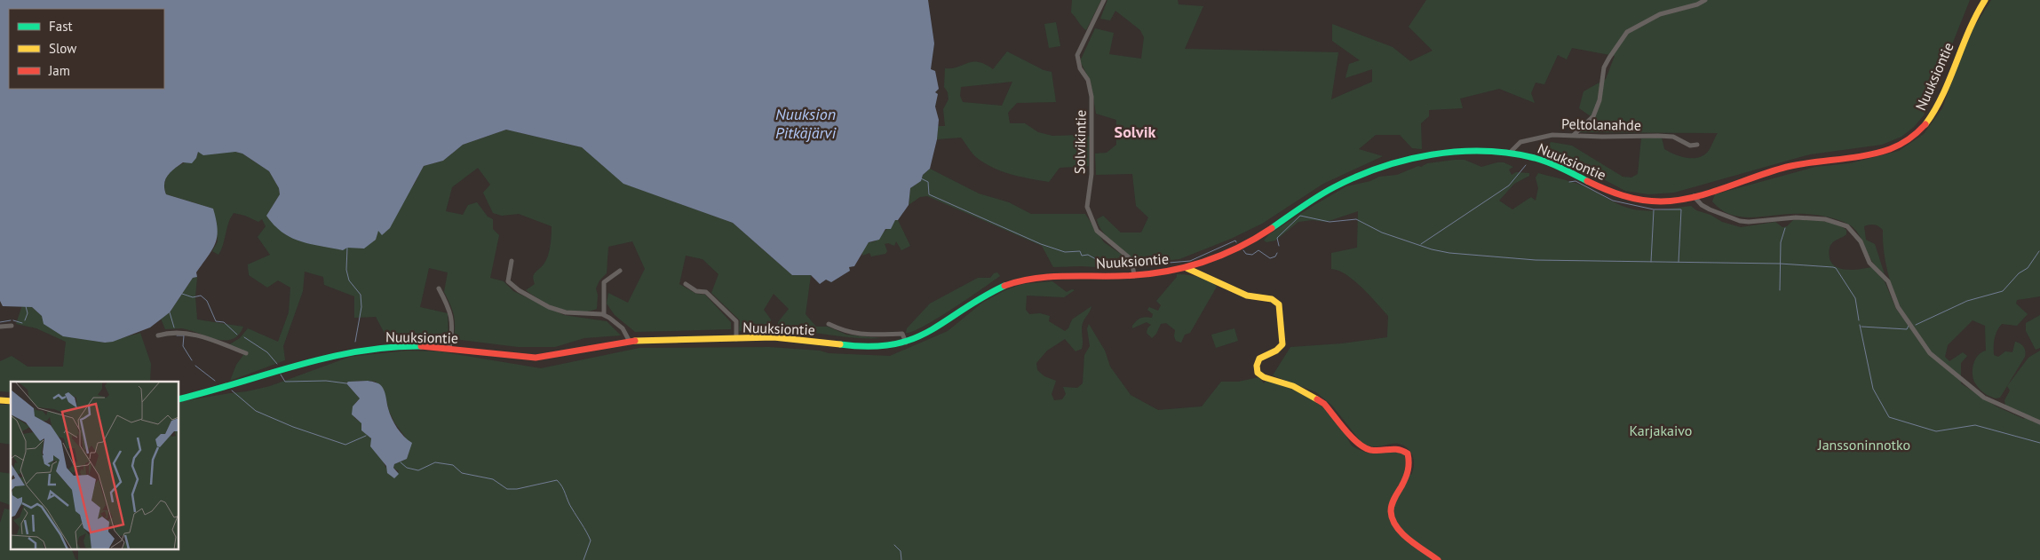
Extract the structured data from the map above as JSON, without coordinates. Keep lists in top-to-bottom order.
{
  "streets": {
    "street": ["Nuuksiontie", "Peltolanahde", "Solvikintie"]
  },
  "crossings": [
    ["Nuuksiontie", "Peltolanahde"],
    ["Nuuksiontie", "Solvikintie"]
  ],
  "districts": ["Solvik"],
  "water": ["Nuuksion Pitkäjärvi"],
  "parks": ["Karjakaivo", "Janssoninnotko"],
  "legend": ["Fast", "Slow", "Jam"]
}
